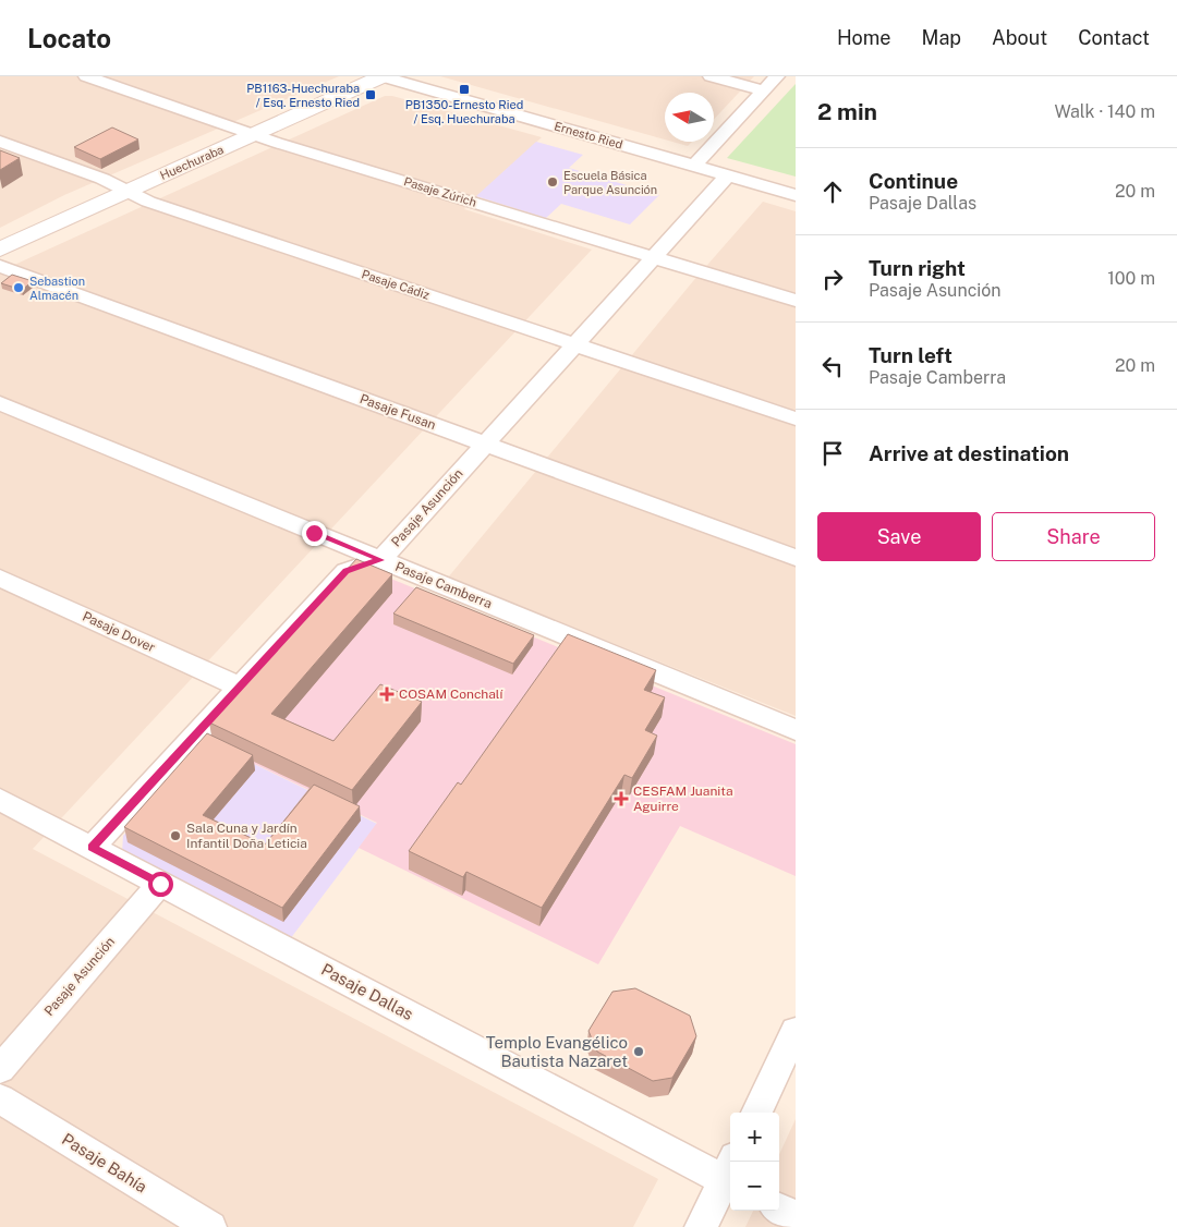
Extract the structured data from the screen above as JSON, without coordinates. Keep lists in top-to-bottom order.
{
  "streets": {
    "street": [
      "Ernesto Ried",
      "Huechuraba",
      "Pasaje Zúrich",
      "Pasaje Cádiz",
      "Pasaje Fusan",
      "Pasaje Asunción",
      "Pasaje Camberra",
      "Pasaje Dover",
      "Pasaje Dallas",
      "Pasaje Bahía"
    ]
  },
  "crossings": [
    ["Ernesto Ried", "Huechuraba"],
    ["Ernesto Ried", "Pasaje Asunción"],
    ["Huechuraba", "Pasaje Zúrich"],
    ["Huechuraba", "Pasaje Cádiz"],
    ["Pasaje Zúrich", "Pasaje Asunción"],
    ["Pasaje Cádiz", "Pasaje Asunción"],
    ["Pasaje Fusan", "Pasaje Asunción"],
    ["Pasaje Asunción", "Pasaje Camberra"],
    ["Pasaje Asunción", "Pasaje Dover"],
    ["Pasaje Asunción", "Pasaje Dallas"]
  ],
  "places": {
    "transit": ["PB1350-Ernesto Ried / Esq. Huechuraba", "PB1163-Huechuraba / Esq. Ernesto Ried"],
    "other": [
      "Escuela Básica Parque Asunción",
      "Sebastion Almacén",
      "Sala Cuna y Jardín Infantil Doña Leticia",
      "Templo Evangélico Bautista Nazaret"
    ],
    "health": ["COSAM Conchalí", "CESFAM Juanita Aguirre"]
  },
  "north": "left",
  "page": {
    "header": "Locato",
    "nav": [
      "Home",
      "Map",
      "About",
      "Contact"
    ],
    "heading": ["2 min", "Walk · 140 m"],
    "list": [
      ["Continue", "Pasaje Dallas", "20 m"],
      ["Turn right", "Pasaje Asunción", "100 m"],
      ["Turn left", "Pasaje Camberra", "20 m"],
      "Arrive at destination"
    ],
    "buttons": ["Save", "Share"],
    "map_buttons": ["+", "−"]
  }
}
